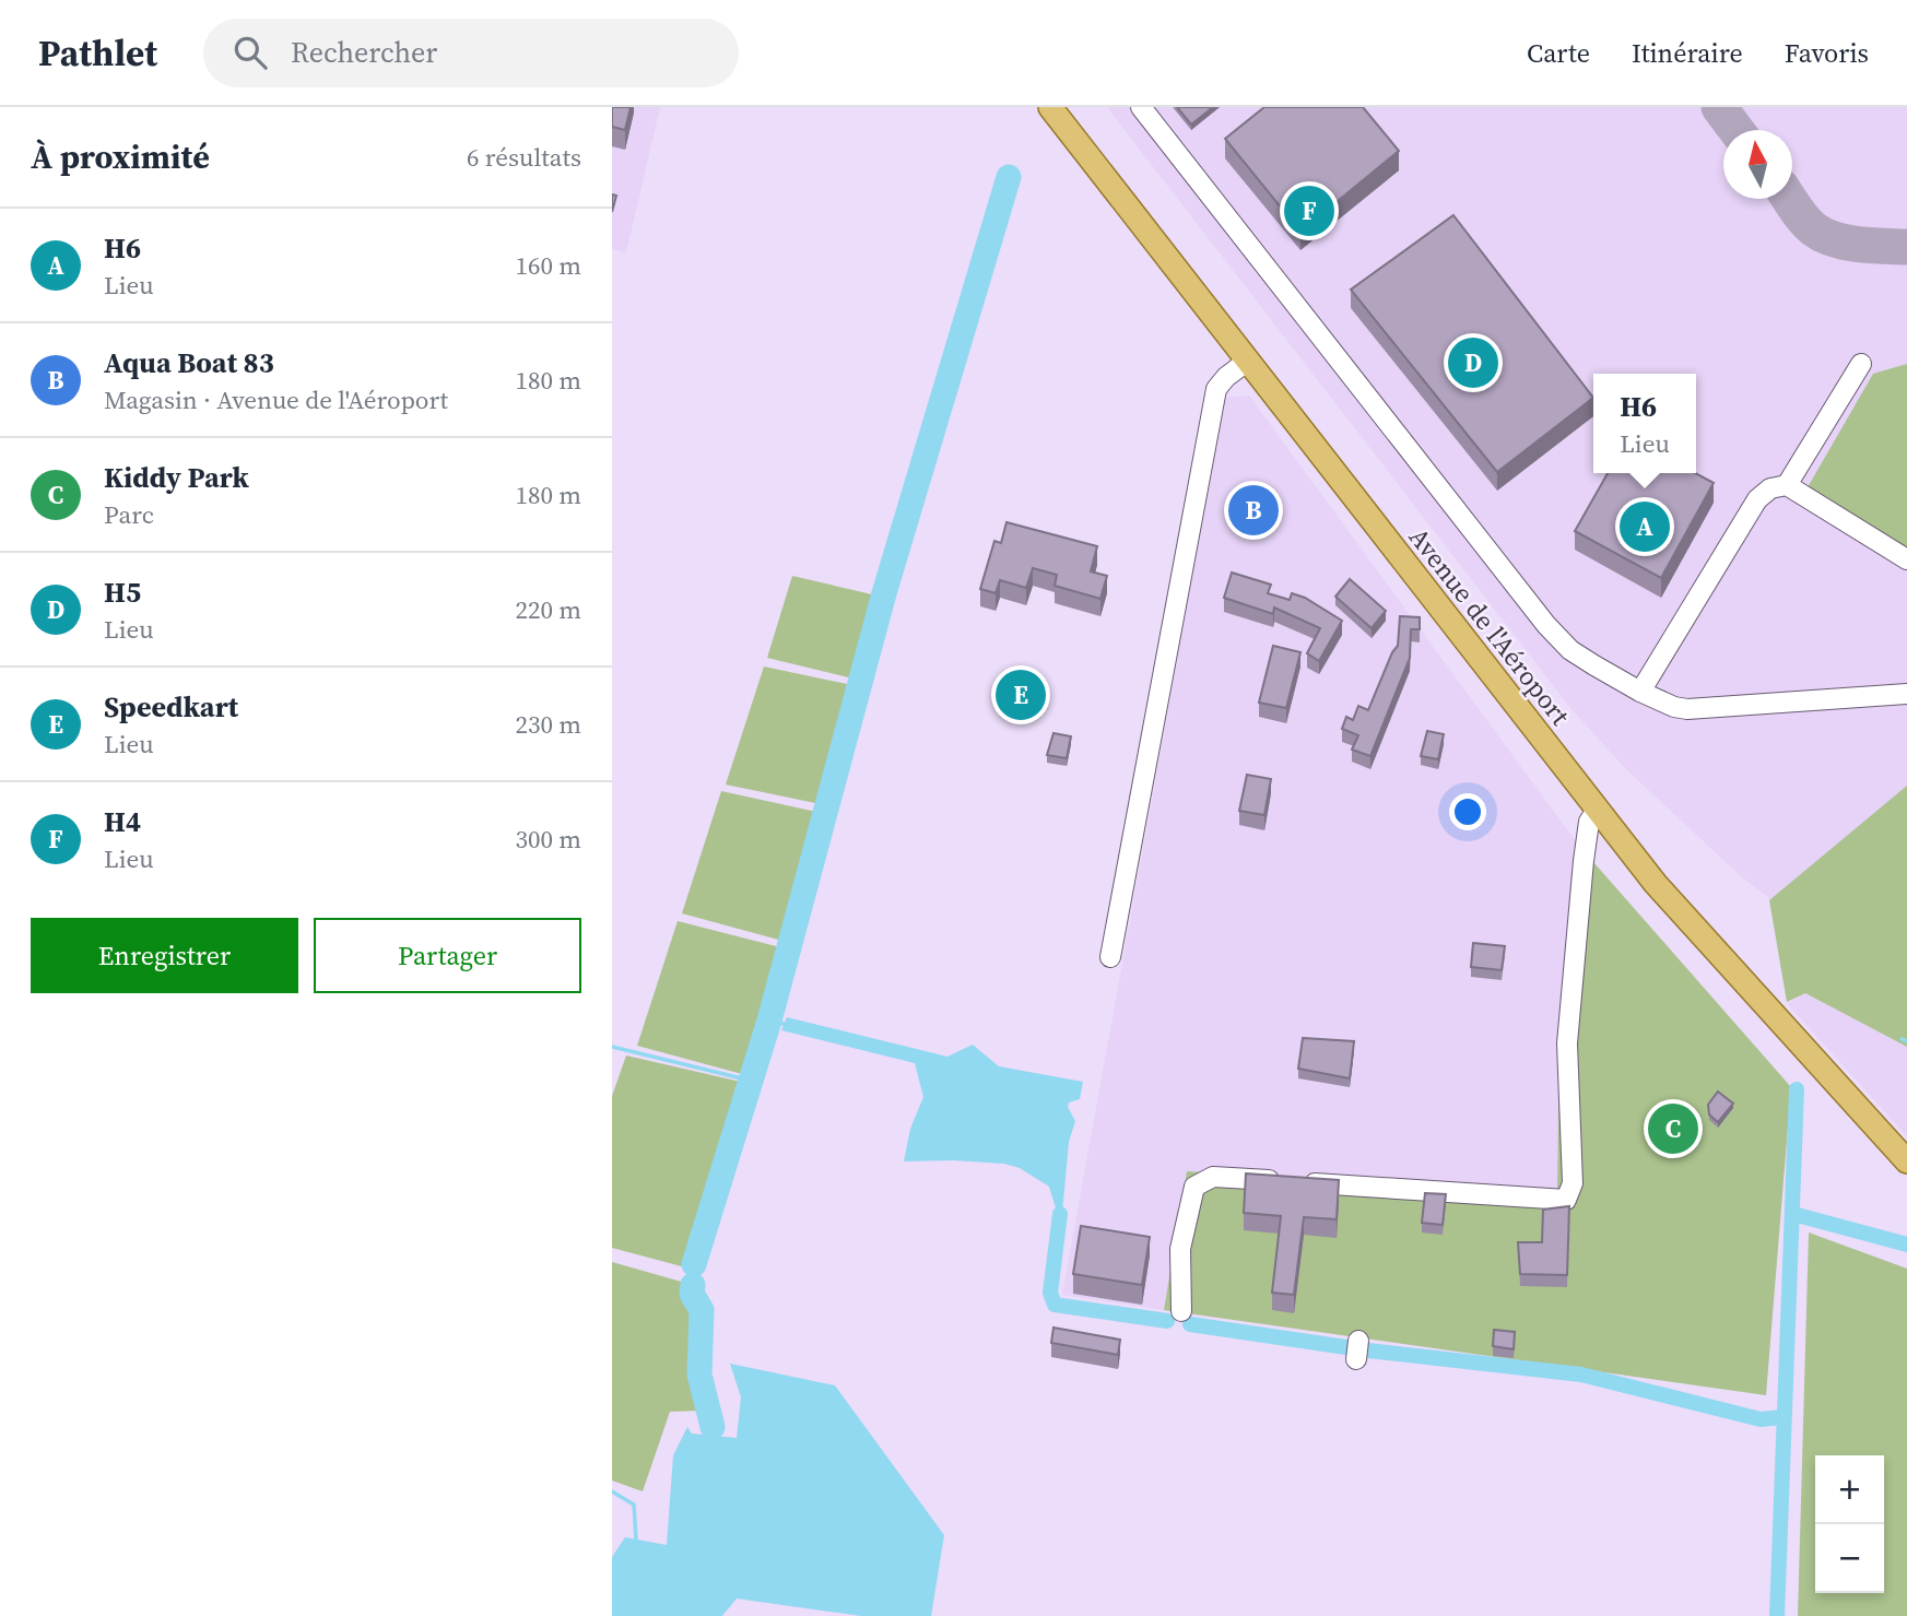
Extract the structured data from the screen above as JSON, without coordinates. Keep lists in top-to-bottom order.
{
  "streets": {
    "main road": ["Avenue de l'Aéroport"]
  },
  "north": "top",
  "page": {
    "header": "Pathlet",
    "search": "Rechercher",
    "nav": ["Carte", "Itinéraire", "Favoris"],
    "heading": ["À proximité", "6 résultats"],
    "pins": [
      "F",
      "D",
      "B",
      "A",
      "E",
      "C"
    ],
    "list": [
      {
        "mark": "A",
        "name": "H6",
        "note": "Lieu",
        "value": "160 m"
      },
      {
        "mark": "B",
        "name": "Aqua Boat 83",
        "note": "Magasin · Avenue de l'Aéroport",
        "value": "180 m"
      },
      {
        "mark": "C",
        "name": "Kiddy Park",
        "note": "Parc",
        "value": "180 m"
      },
      {
        "mark": "D",
        "name": "H5",
        "note": "Lieu",
        "value": "220 m"
      },
      {
        "mark": "E",
        "name": "Speedkart",
        "note": "Lieu",
        "value": "230 m"
      },
      {
        "mark": "F",
        "name": "H4",
        "note": "Lieu",
        "value": "300 m"
      }
    ],
    "popup": ["H6", "Lieu"],
    "buttons": ["Enregistrer", "Partager"],
    "map_buttons": ["+", "−"]
  }
}
